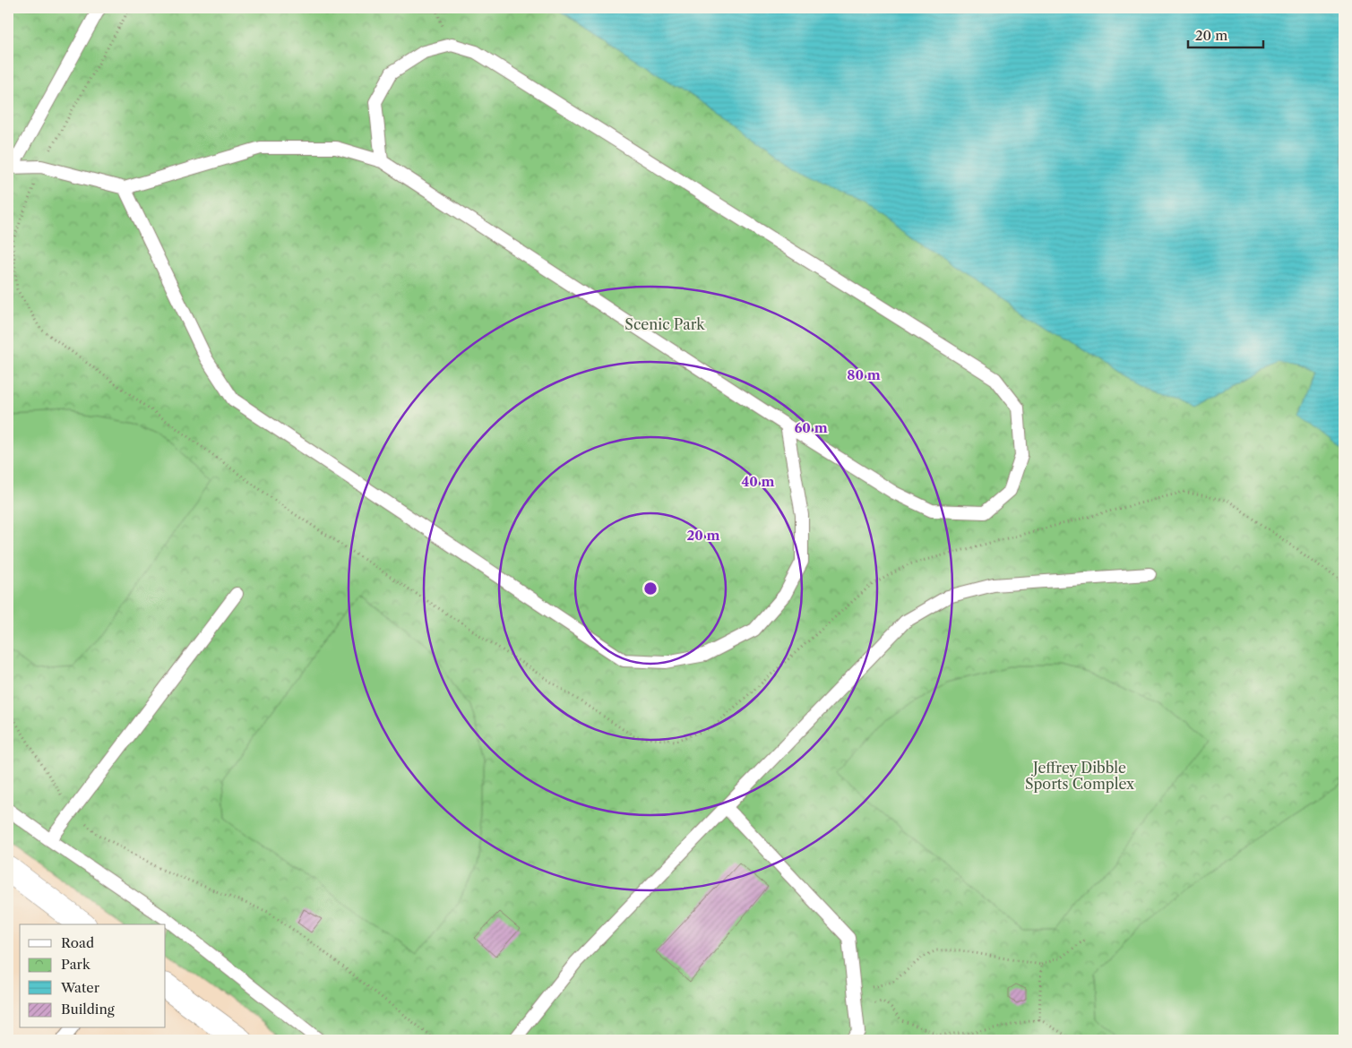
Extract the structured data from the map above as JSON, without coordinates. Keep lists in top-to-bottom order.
{
  "parks": ["Scenic Park", "Jeffrey Dibble Sports Complex"],
  "legend": [
    "Road",
    "Park",
    "Water",
    "Building"
  ],
  "scale_bar": "20 m",
  "rings": [
    "80 m",
    "60 m",
    "40 m",
    "20 m"
  ]
}
